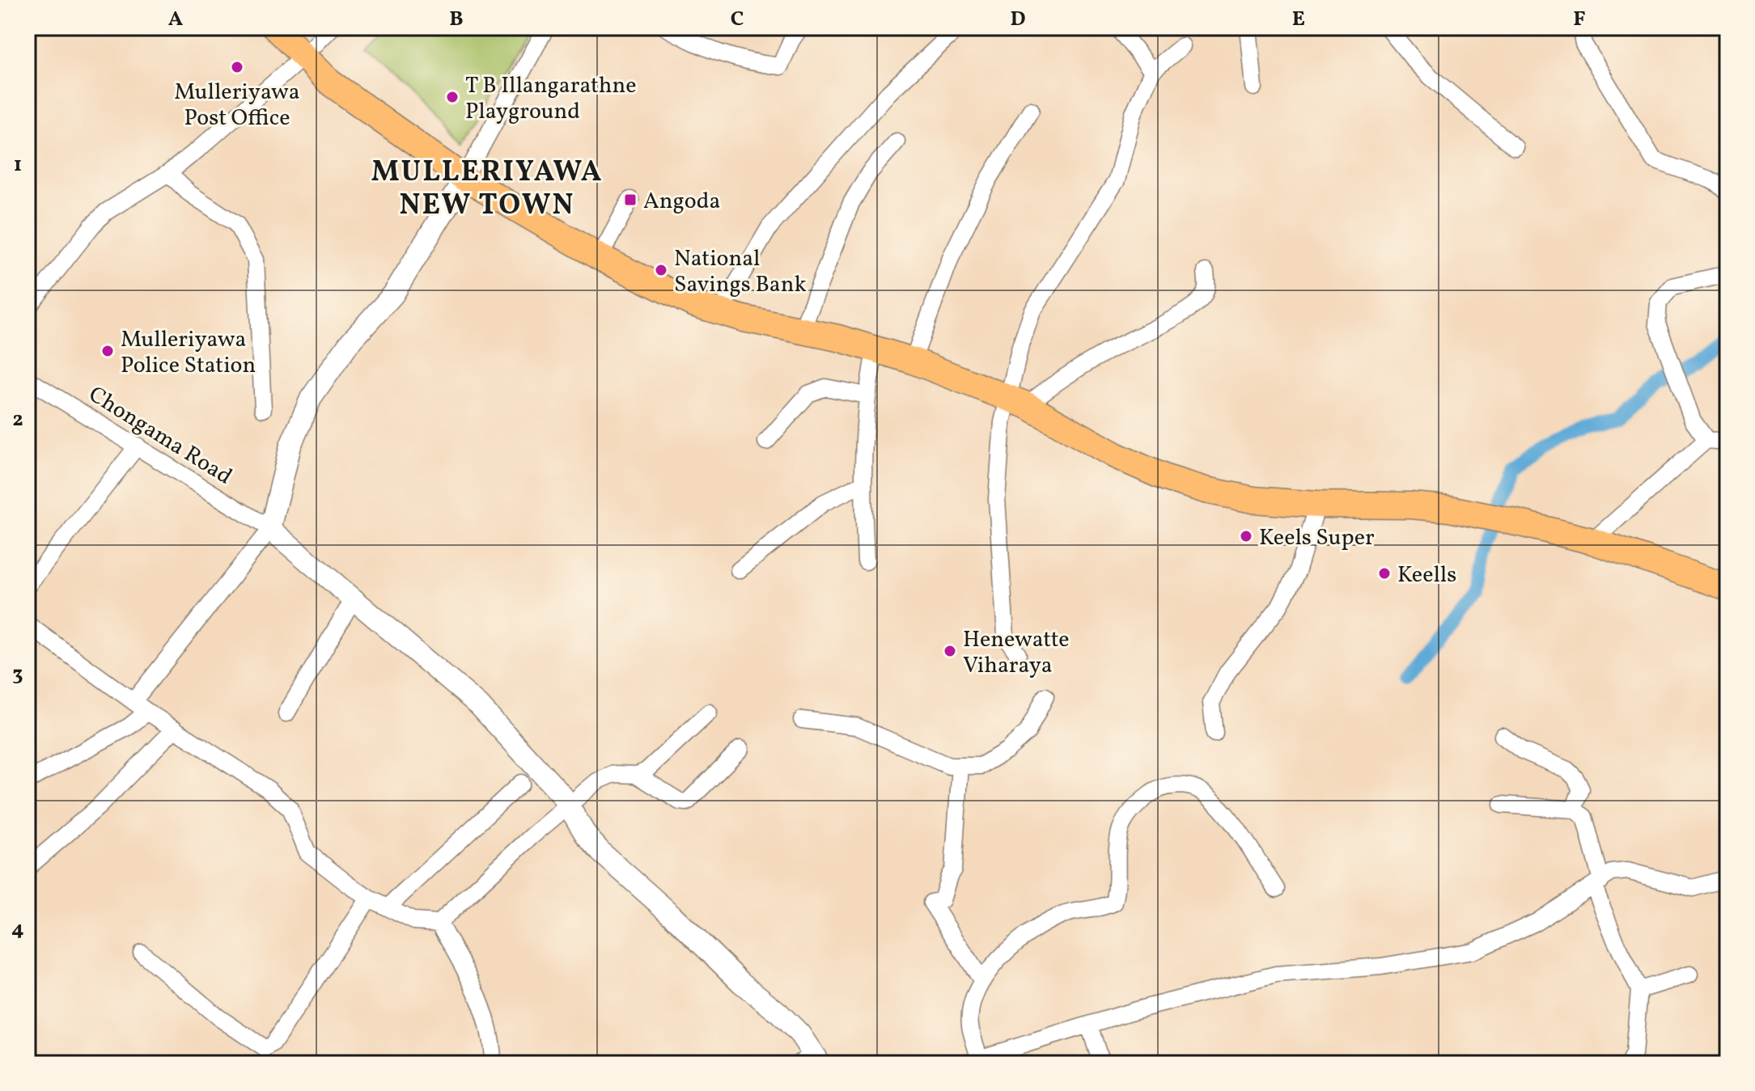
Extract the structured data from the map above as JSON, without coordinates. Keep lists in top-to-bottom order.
{
  "streets": {
    "street": ["Chongama Road"]
  },
  "districts": ["MULLERIYAWA NEW TOWN"],
  "places": {
    "other": [
      "Mulleriyawa Post Office",
      "T B Illangarathne Playground",
      "National Savings Bank",
      "Mulleriyawa Police Station",
      "Keels Super",
      "Keells",
      "Henewatte Viharaya"
    ],
    "transit": ["Angoda"]
  },
  "grid": {
    "columns": [
      "A",
      "B",
      "C",
      "D",
      "E",
      "F"
    ],
    "rows": [
      "1",
      "2",
      "3",
      "4"
    ]
  }
}
